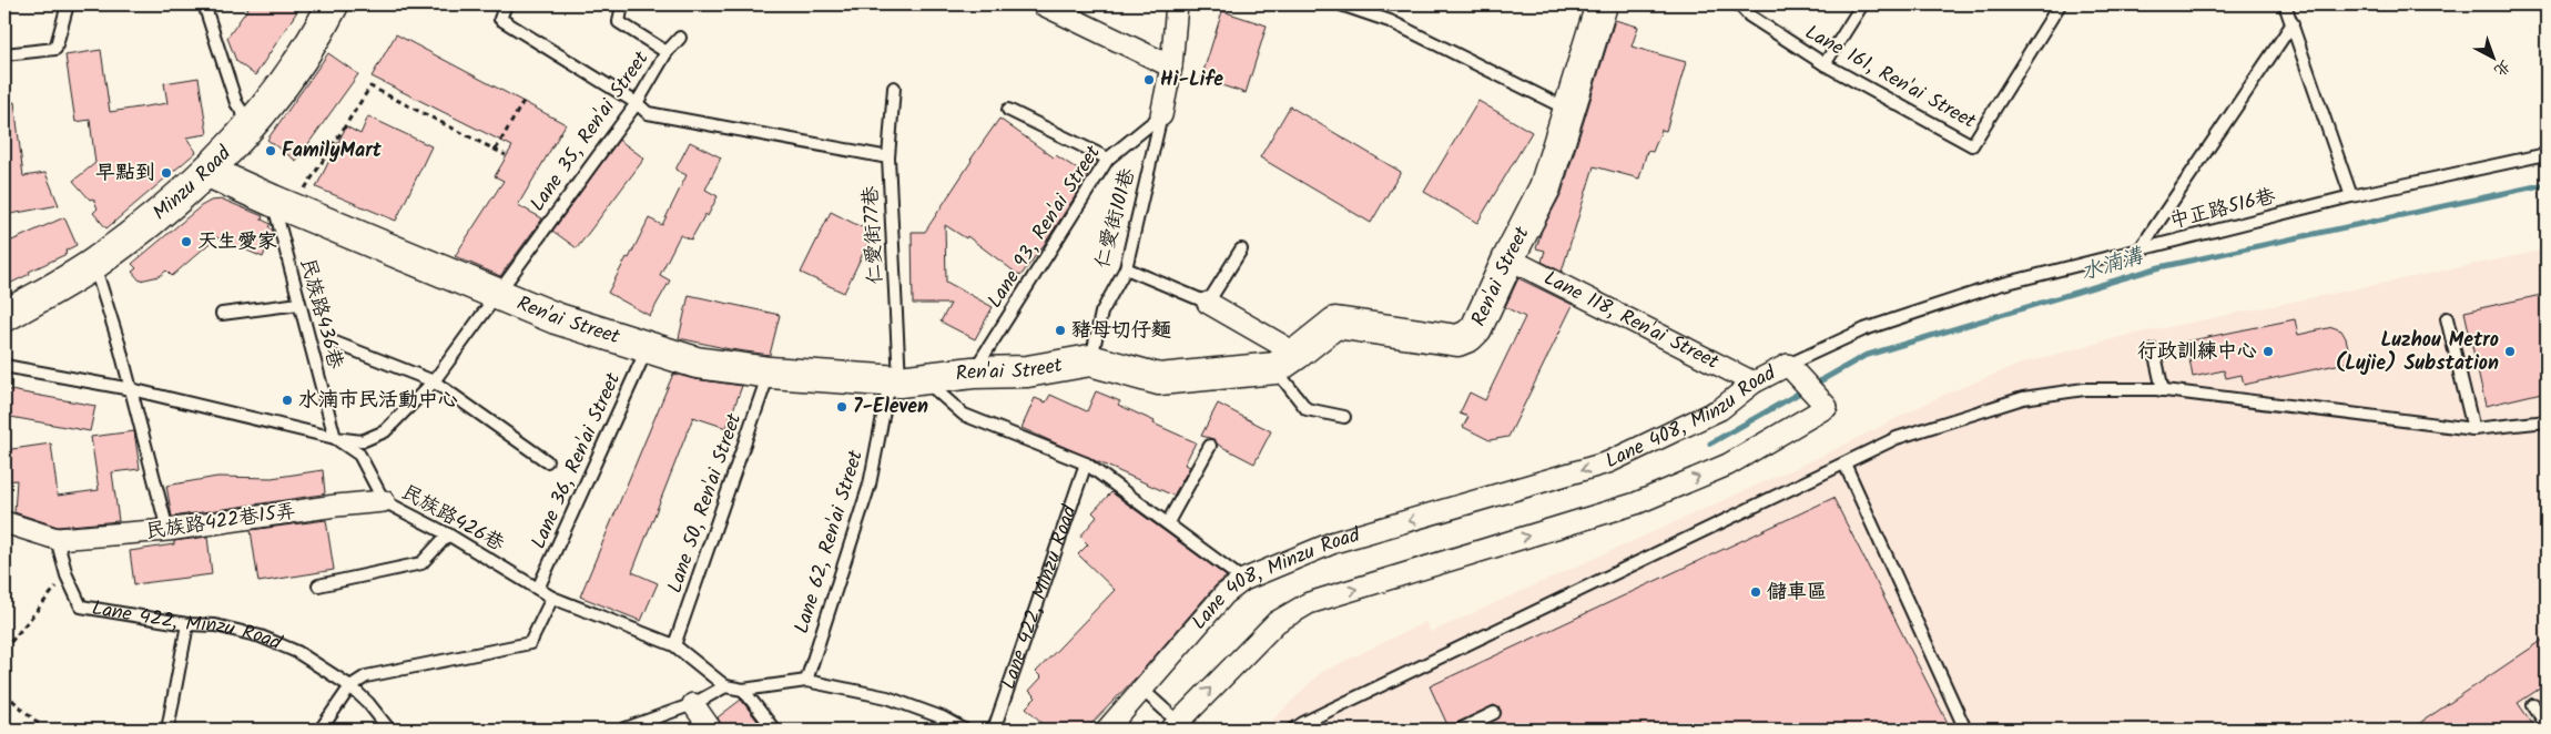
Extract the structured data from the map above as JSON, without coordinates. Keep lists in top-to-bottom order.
{
  "streets": {
    "street": [
      "Minzu Road",
      "Ren'ai Street",
      "Lane 118, Ren'ai Street",
      "Lane 408, Minzu Road",
      "民族路422巷15弄"
    ],
    "lane": [
      "Lane 161, Ren'ai Street",
      "Lane 35, Ren'ai Street",
      "中正路516巷",
      "仁愛街101巷",
      "Lane 93, Ren'ai Street",
      "仁愛街77巷",
      "民族路436巷",
      "Lane 36, Ren'ai Street",
      "Lane 50, Ren'ai Street",
      "民族路426巷",
      "Lane 62, Ren'ai Street",
      "Lane 422, Minzu Road"
    ]
  },
  "crossings": [
    ["Lane 35, Ren'ai Street", "Ren'ai Street"],
    ["Minzu Road", "Ren'ai Street"],
    ["中正路516巷", "Lane 408, Minzu Road"],
    ["仁愛街101巷", "Lane 93, Ren'ai Street"],
    ["仁愛街101巷", "Ren'ai Street"],
    ["Lane 93, Ren'ai Street", "Ren'ai Street"],
    ["仁愛街77巷", "Ren'ai Street"],
    ["仁愛街77巷", "Lane 62, Ren'ai Street"],
    ["Ren'ai Street", "民族路436巷"],
    ["Ren'ai Street", "Lane 118, Ren'ai Street"],
    ["Ren'ai Street", "Lane 36, Ren'ai Street"],
    ["Ren'ai Street", "Lane 50, Ren'ai Street"],
    ["Ren'ai Street", "Lane 62, Ren'ai Street"],
    ["民族路436巷", "民族路426巷"],
    ["Lane 118, Ren'ai Street", "Lane 408, Minzu Road"],
    ["Lane 36, Ren'ai Street", "民族路426巷"],
    ["Lane 50, Ren'ai Street", "民族路426巷"],
    ["民族路426巷", "民族路422巷15弄"],
    ["民族路422巷15弄", "Lane 422, Minzu Road"]
  ],
  "water": ["水湳溝"],
  "places": [
    "Hi-Life",
    "FamilyMart",
    "早點到",
    "天生愛家",
    "豬母切仔麵",
    "行政訓練中心",
    "Luzhou Metro (Lujie) Substation",
    "水湳市民活動中心",
    "7-Eleven",
    "儲車區"
  ],
  "north": "bottom right"
}
